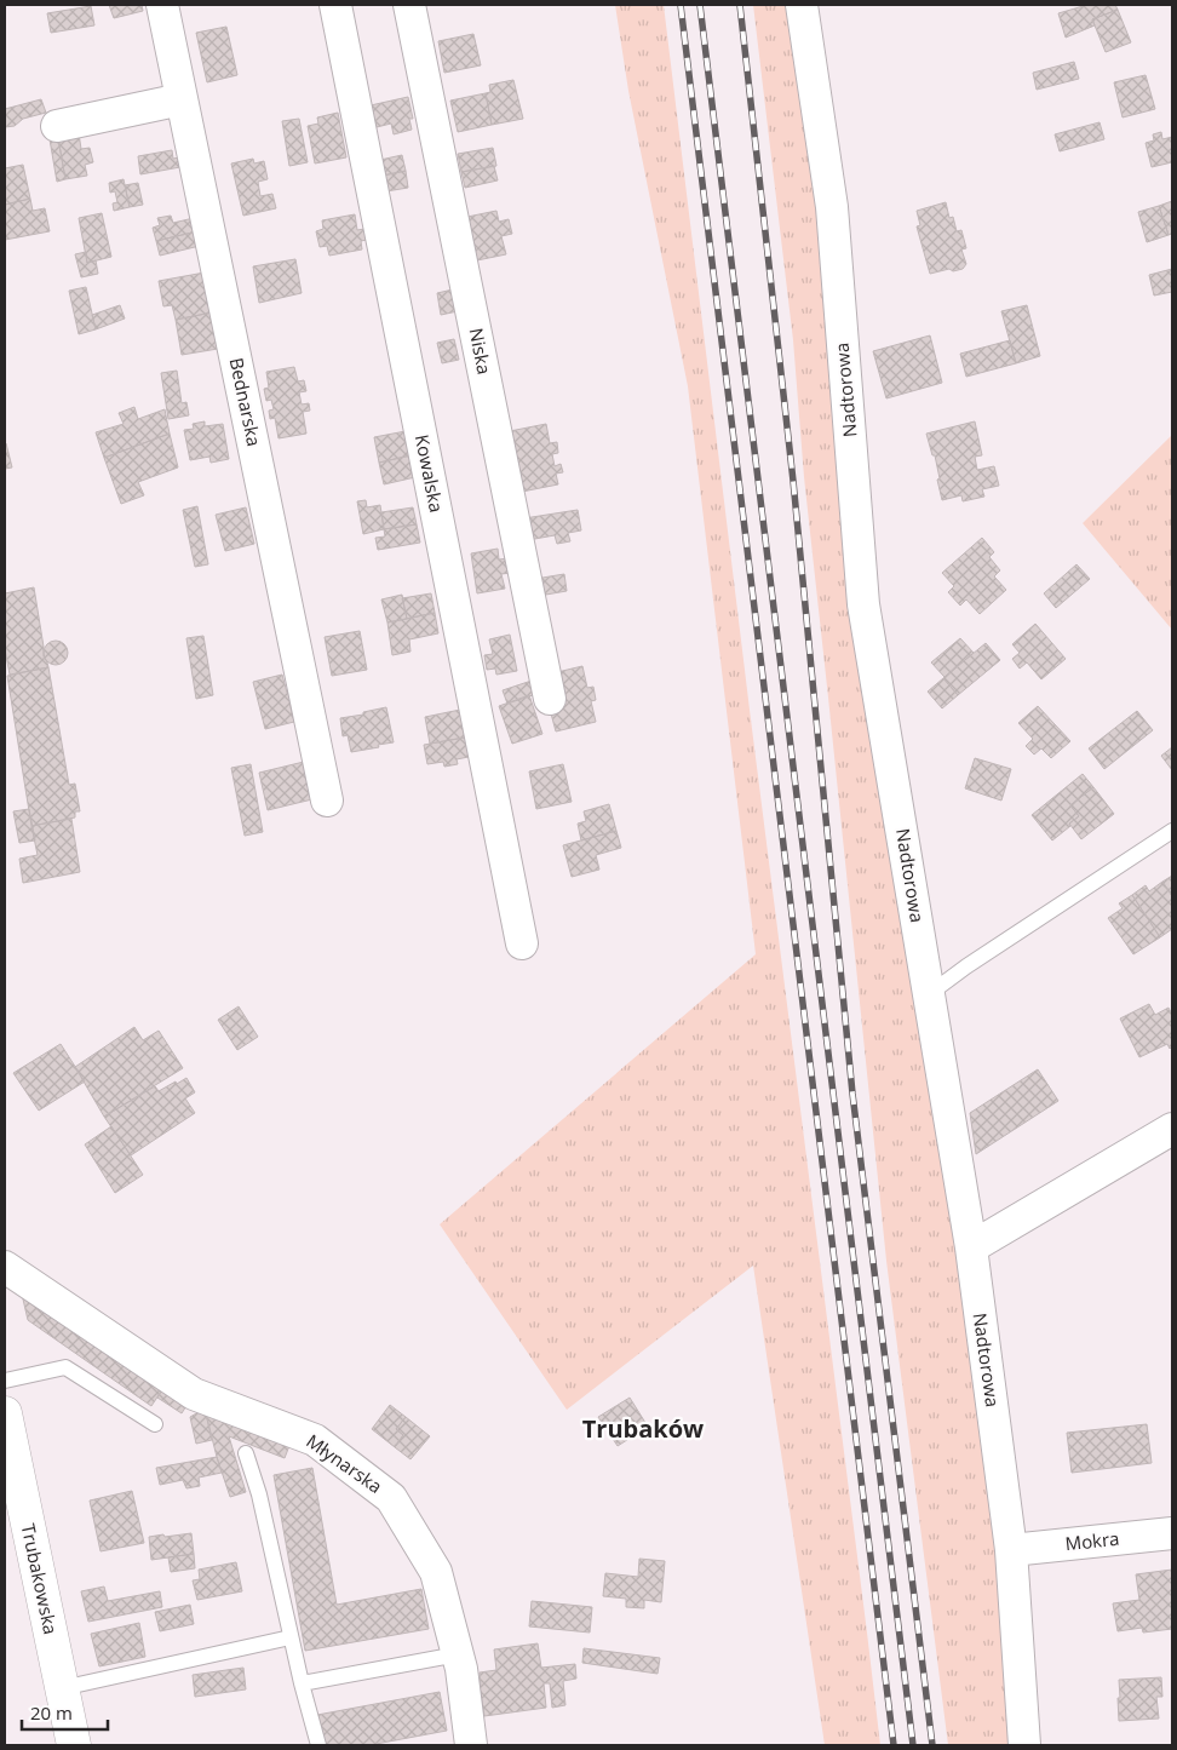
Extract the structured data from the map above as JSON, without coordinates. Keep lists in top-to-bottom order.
{
  "streets": {
    "street": [
      "Niska",
      "Nadtorowa",
      "Bednarska",
      "Kowalska",
      "Młynarska",
      "Mokra",
      "Trubakowska"
    ]
  },
  "crossings": [
    ["Nadtorowa", "Mokra"]
  ],
  "districts": ["Trubaków"],
  "scale_bar": "20 m"
}
